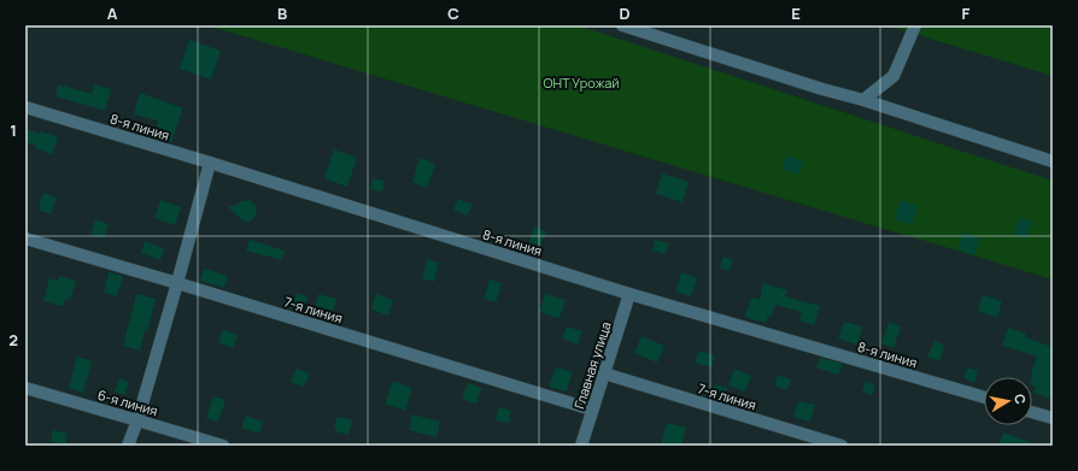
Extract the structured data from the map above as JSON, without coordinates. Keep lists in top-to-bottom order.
{
  "streets": {
    "street": [
      "8-я линия",
      "7-я линия",
      "Главная улица",
      "6-я линия"
    ]
  },
  "crossings": [
    ["8-я линия", "Главная улица"],
    ["7-я линия", "Главная улица"]
  ],
  "parks": ["ОНТ Урожай"],
  "north": "right",
  "grid": {
    "columns": [
      "A",
      "B",
      "C",
      "D",
      "E",
      "F"
    ],
    "rows": ["1", "2"]
  }
}
